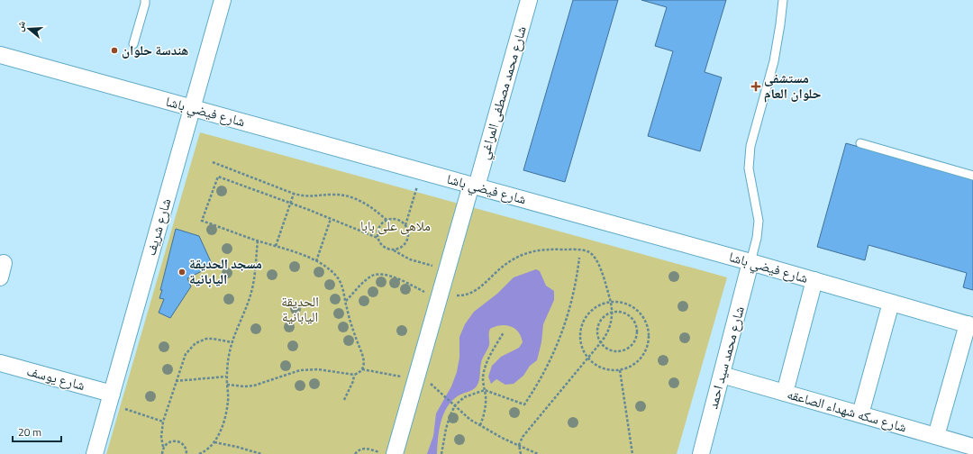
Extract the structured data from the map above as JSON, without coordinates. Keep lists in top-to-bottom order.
{
  "streets": {
    "street": [
      "شارع محمد مصطفى المراغي",
      "شارع فيضي باشا",
      "شارع شريف",
      "شارع محمد سيد احمد",
      "شارع يوسف",
      "شارع سكه شهداء الصاعقه"
    ]
  },
  "crossings": [
    ["شارع محمد مصطفى المراغي", "شارع فيضي باشا"],
    ["شارع فيضي باشا", "شارع شريف"],
    ["شارع فيضي باشا", "شارع محمد سيد احمد"],
    ["شارع شريف", "شارع يوسف"],
    ["شارع محمد سيد احمد", "شارع سكه شهداء الصاعقه"]
  ],
  "parks": ["ملاهى على بابا", "الحديقة اليابانية"],
  "places": {
    "other": ["هندسة حلوان", "مسجد الحديقة اليابانية"],
    "health": ["مستشفى حلوان العام"]
  },
  "scale_bar": "20 m",
  "north": "left"
}
